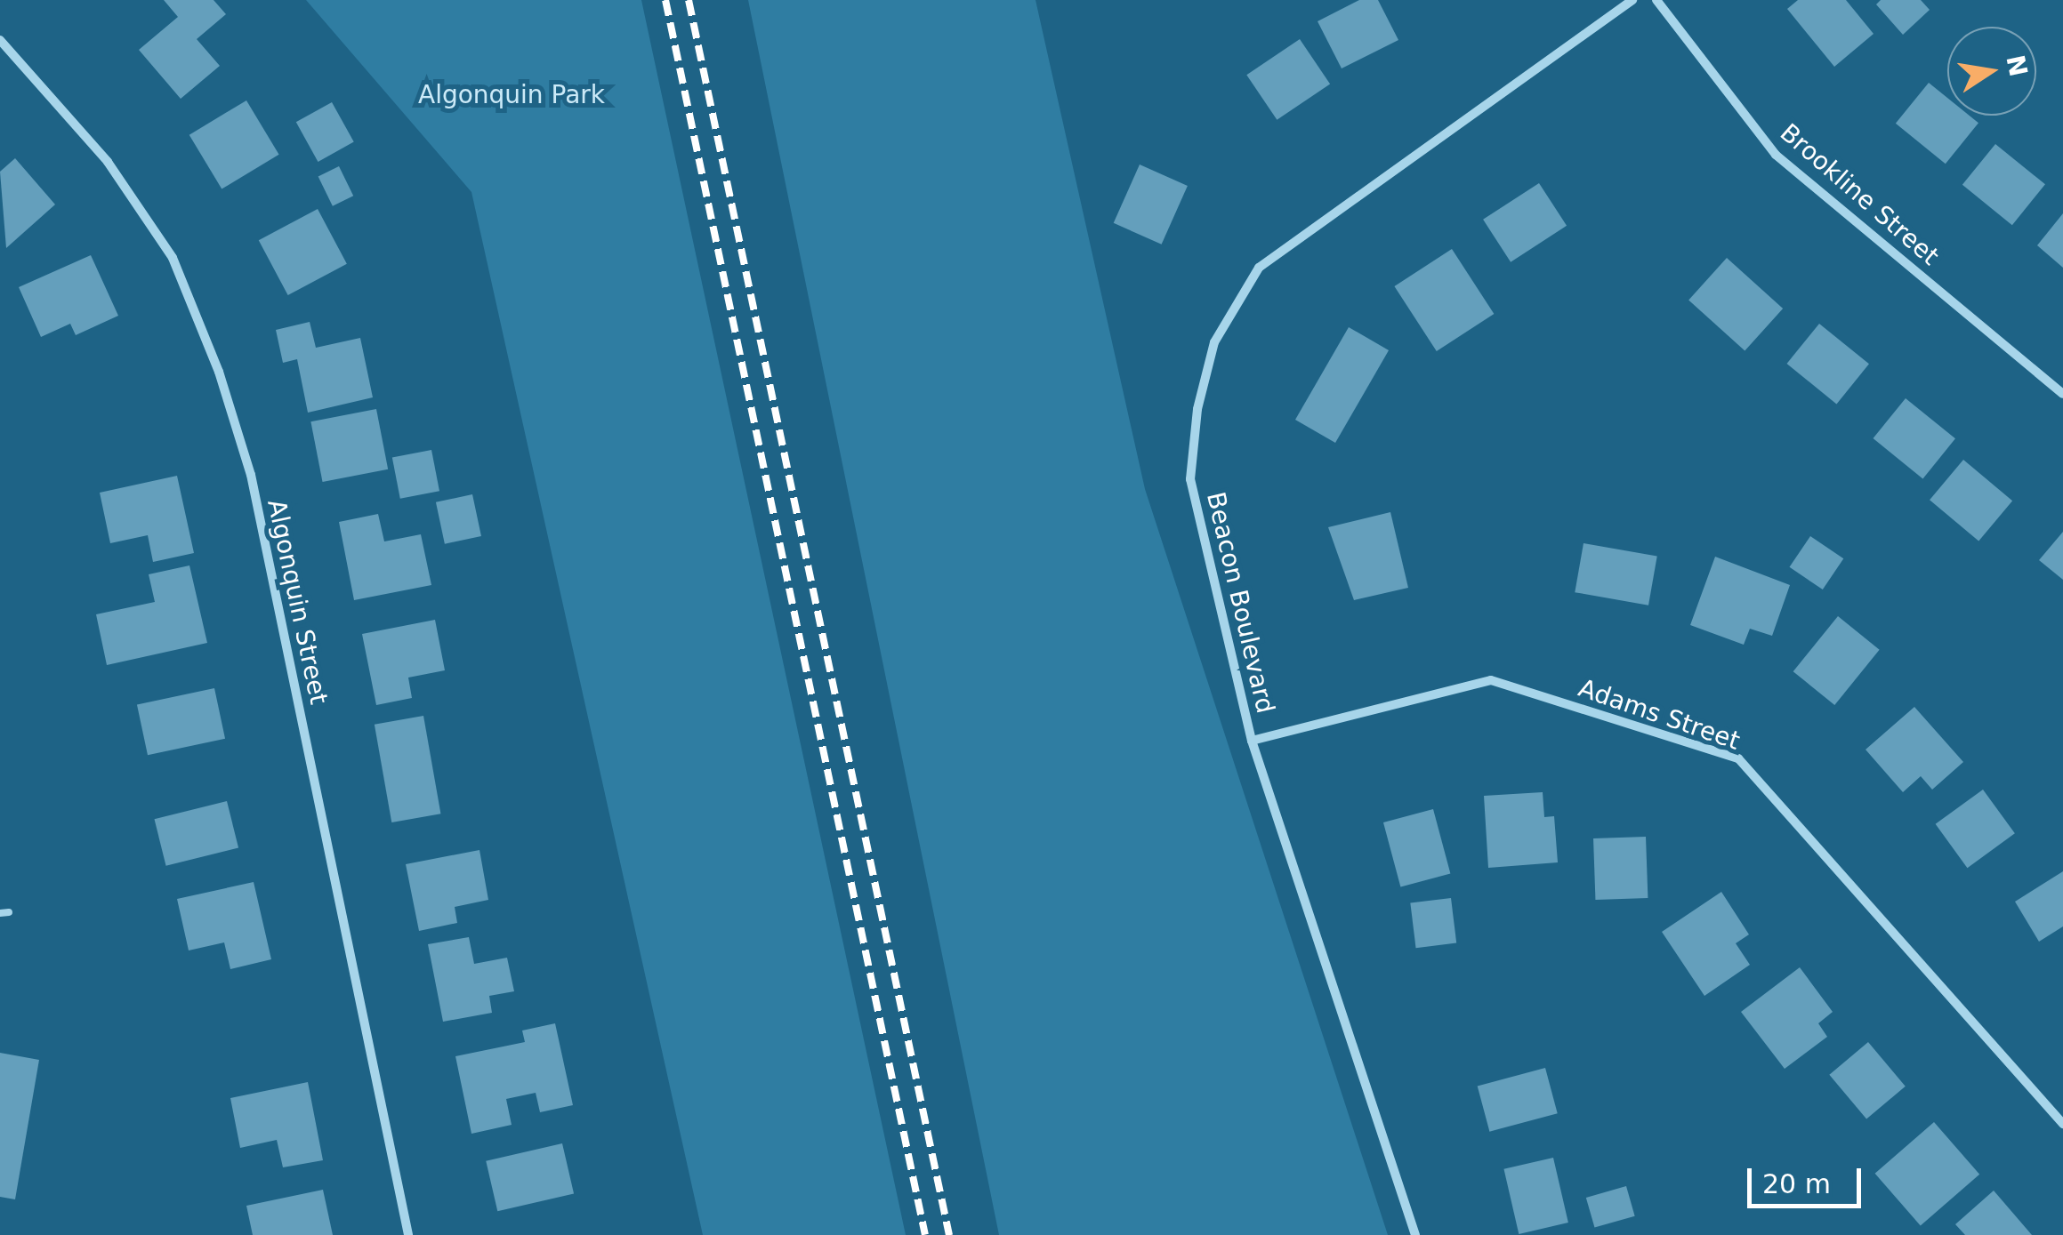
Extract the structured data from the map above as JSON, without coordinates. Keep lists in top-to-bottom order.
{
  "streets": {
    "street": [
      "Brookline Street",
      "Algonquin Street",
      "Beacon Boulevard",
      "Adams Street"
    ]
  },
  "crossings": [
    ["Beacon Boulevard", "Adams Street"]
  ],
  "parks": ["Algonquin Park"],
  "scale_bar": "20 m",
  "north": "right"
}
